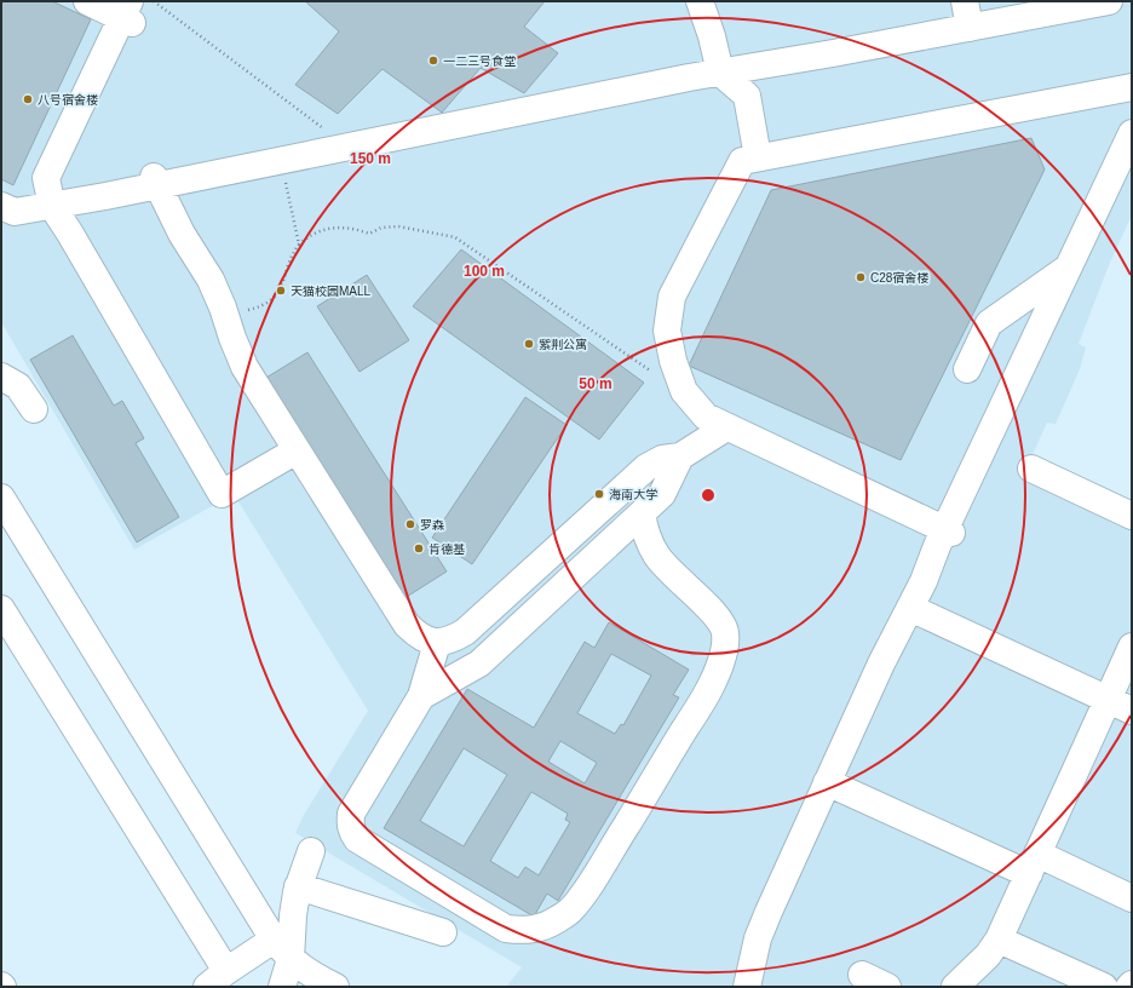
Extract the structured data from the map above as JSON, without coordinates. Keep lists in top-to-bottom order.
{
  "places": [
    "一二三号食堂",
    "八号宿舍楼",
    "C28宿舍楼",
    "天猫校园MALL",
    "紫荆公寓",
    "海南大学",
    "罗森",
    "肯德基"
  ],
  "rings": ["150 m", "100 m", "50 m"]
}
